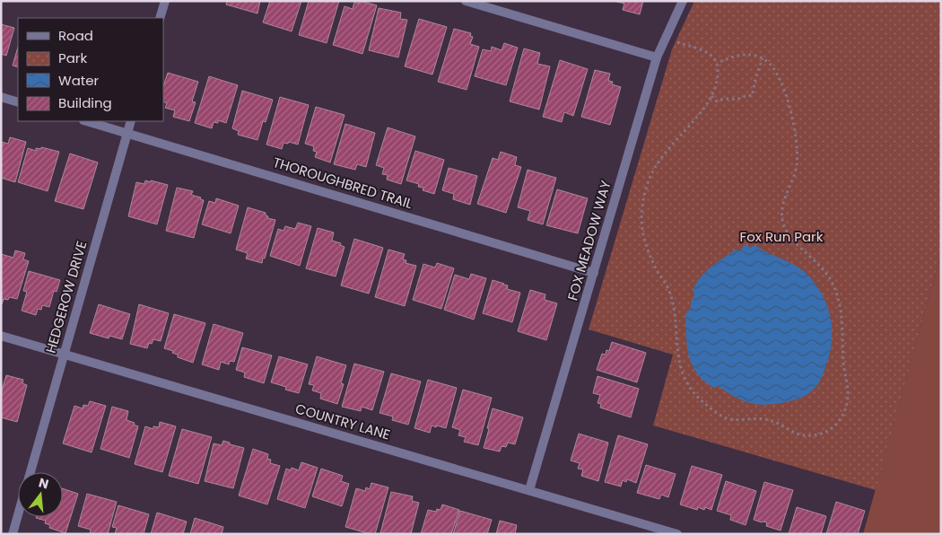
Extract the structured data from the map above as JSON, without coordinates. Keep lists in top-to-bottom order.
{
  "streets": {
    "street": [
      "THOROUGHBRED TRAIL",
      "FOX MEADOW WAY",
      "HEDGEROW DRIVE",
      "COUNTRY LANE"
    ]
  },
  "crossings": [
    ["THOROUGHBRED TRAIL", "FOX MEADOW WAY"],
    ["THOROUGHBRED TRAIL", "HEDGEROW DRIVE"],
    ["FOX MEADOW WAY", "COUNTRY LANE"],
    ["HEDGEROW DRIVE", "COUNTRY LANE"]
  ],
  "parks": ["Fox Run Park"],
  "legend": [
    "Road",
    "Park",
    "Water",
    "Building"
  ],
  "north": "top"
}
